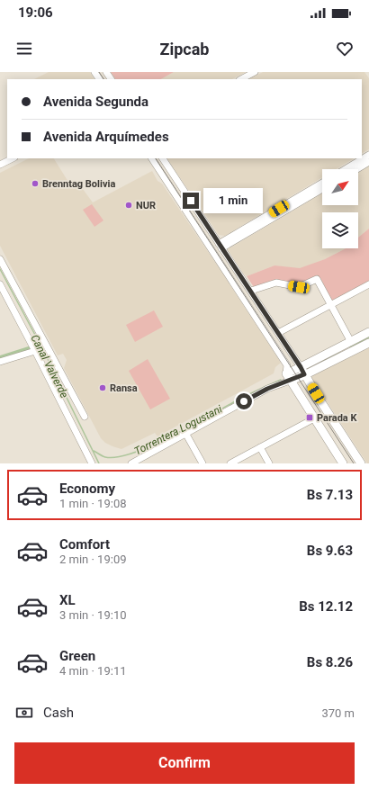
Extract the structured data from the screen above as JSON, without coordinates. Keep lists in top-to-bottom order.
{
  "water": ["Canal Valverde", "Torrentera Logustani"],
  "places": {
    "other": ["Brenntag Bolivia", "NUR", "Ransa"],
    "transit": ["Parada K"]
  },
  "north": "top right",
  "page": {
    "status": "19:06",
    "header": "Zipcab",
    "banner": ["Avenida Segunda", "Avenida Arquímedes"],
    "bubble": "1 min",
    "list": [
      {
        "name": "Economy",
        "note": "1 min · 19:08",
        "value": "Bs 7.13"
      },
      {
        "name": "Comfort",
        "note": "2 min · 19:09",
        "value": "Bs 9.63"
      },
      {
        "name": "XL",
        "note": "3 min · 19:10",
        "value": "Bs 12.12"
      },
      {
        "name": "Green",
        "note": "4 min · 19:11",
        "value": "Bs 8.26"
      }
    ],
    "pay": ["Cash", "370 m"],
    "buttons": "Confirm"
  }
}
